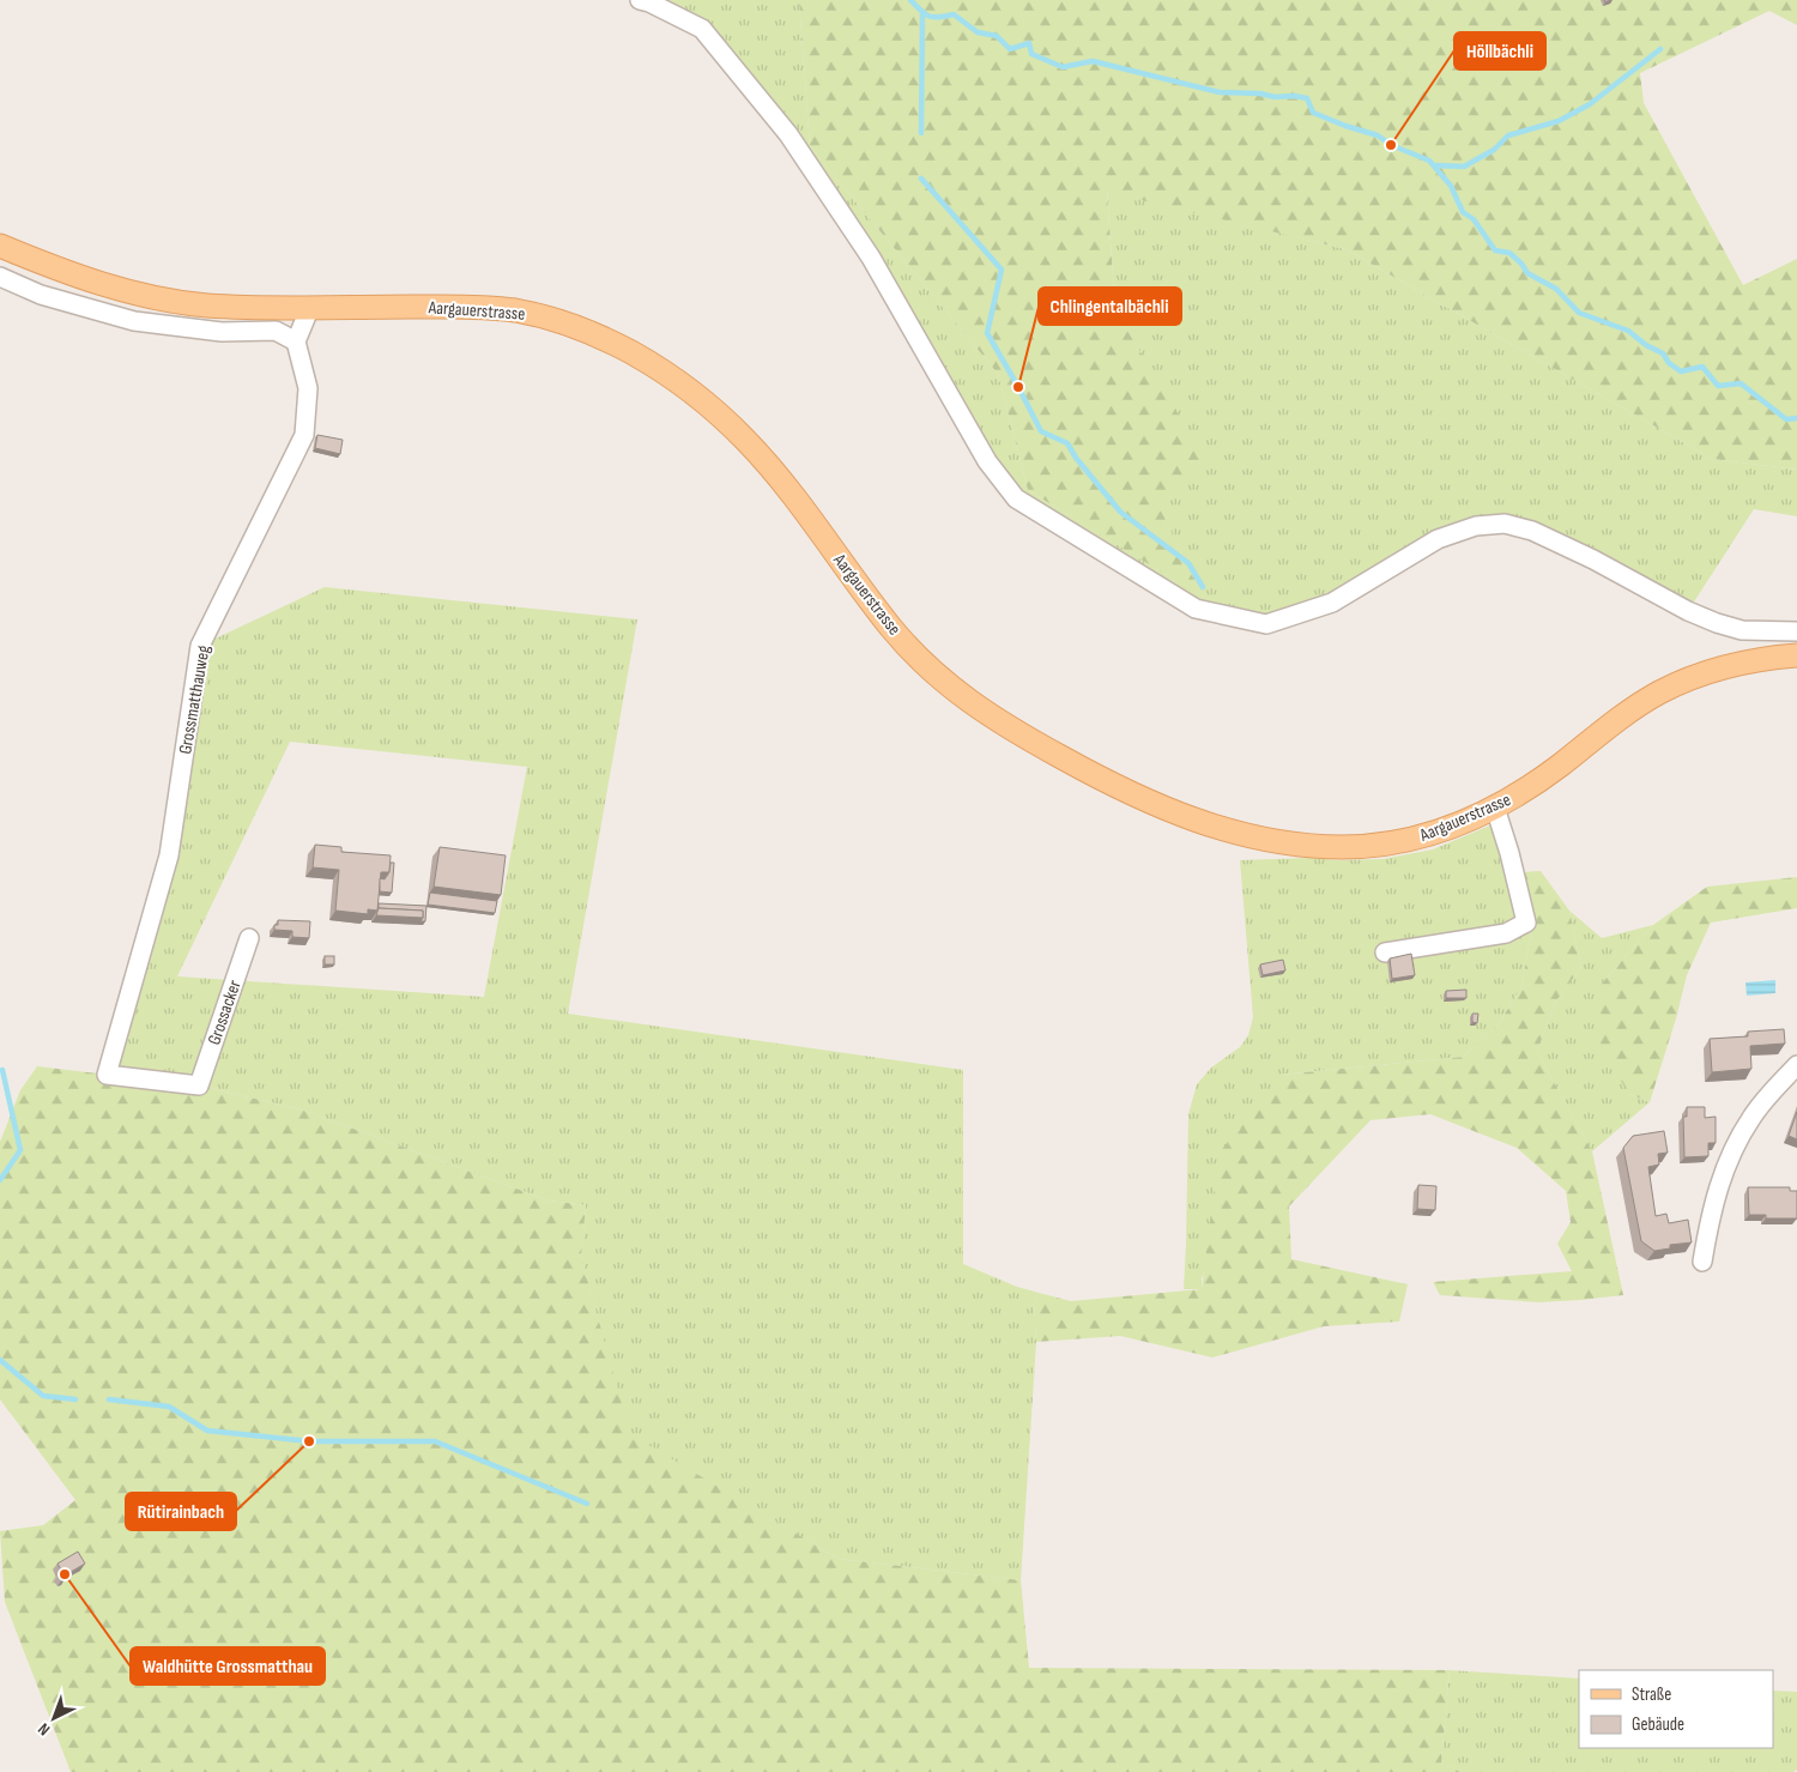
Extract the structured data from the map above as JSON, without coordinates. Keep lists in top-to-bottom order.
{
  "streets": {
    "main road": ["Aargauerstrasse"],
    "street": ["Grossmatthauweg", "Grossacker"]
  },
  "crossings": [
    ["Grossmatthauweg", "Grossacker"]
  ],
  "places": [
    "Höllbächli",
    "Chlingentalbächli",
    "Rütirainbach",
    "Waldhütte Grossmatthau"
  ],
  "legend": ["Straße", "Gebäude"],
  "north": "bottom left"
}
